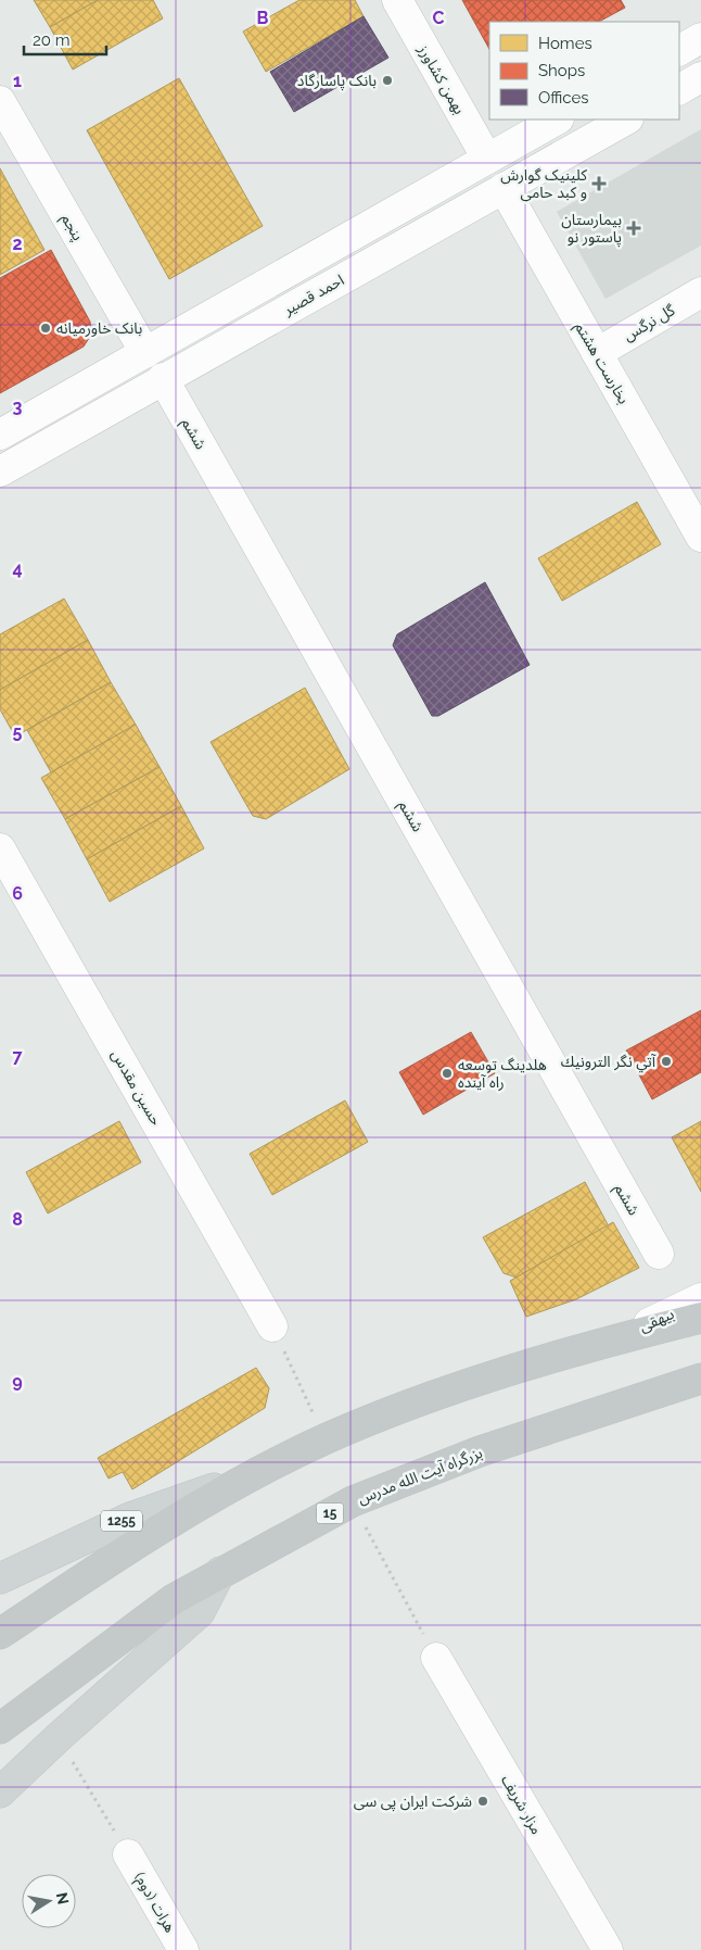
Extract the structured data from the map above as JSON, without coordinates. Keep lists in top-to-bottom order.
{
  "streets": {
    "highway": ["بزرگراه آیت الله مدرس", "15"],
    "main road": ["1255"],
    "street": [
      "بهمن کشاورز",
      "پنجم",
      "احمد قصیر",
      "گل نرگس",
      "بخارست هشتم",
      "ششم",
      "حسین مقدس",
      "بیهقی",
      "مزار شریف",
      "هرات (دوم)"
    ]
  },
  "crossings": [
    ["بهمن کشاورز", "احمد قصیر"],
    ["بهمن کشاورز", "بخارست هشتم"],
    ["احمد قصیر", "بخارست هشتم"],
    ["احمد قصیر", "ششم"],
    ["گل نرگس", "بخارست هشتم"]
  ],
  "places": {
    "other": [
      "بانک پاسارگاد",
      "بانک خاورمیانه",
      "آتي نگر الترونيك",
      "هلدینگ توسعه راه آینده",
      "شرکت ایران پی سی"
    ],
    "health": ["کلینیک گوارش و کبد حامی", "بیمارستان پاستور نو"]
  },
  "legend": ["Homes", "Shops", "Offices"],
  "scale_bar": "20 m",
  "north": "right",
  "grid": {
    "columns": ["B", "C"],
    "rows": [
      "1",
      "2",
      "3",
      "4",
      "5",
      "6",
      "7",
      "8",
      "9"
    ]
  }
}
